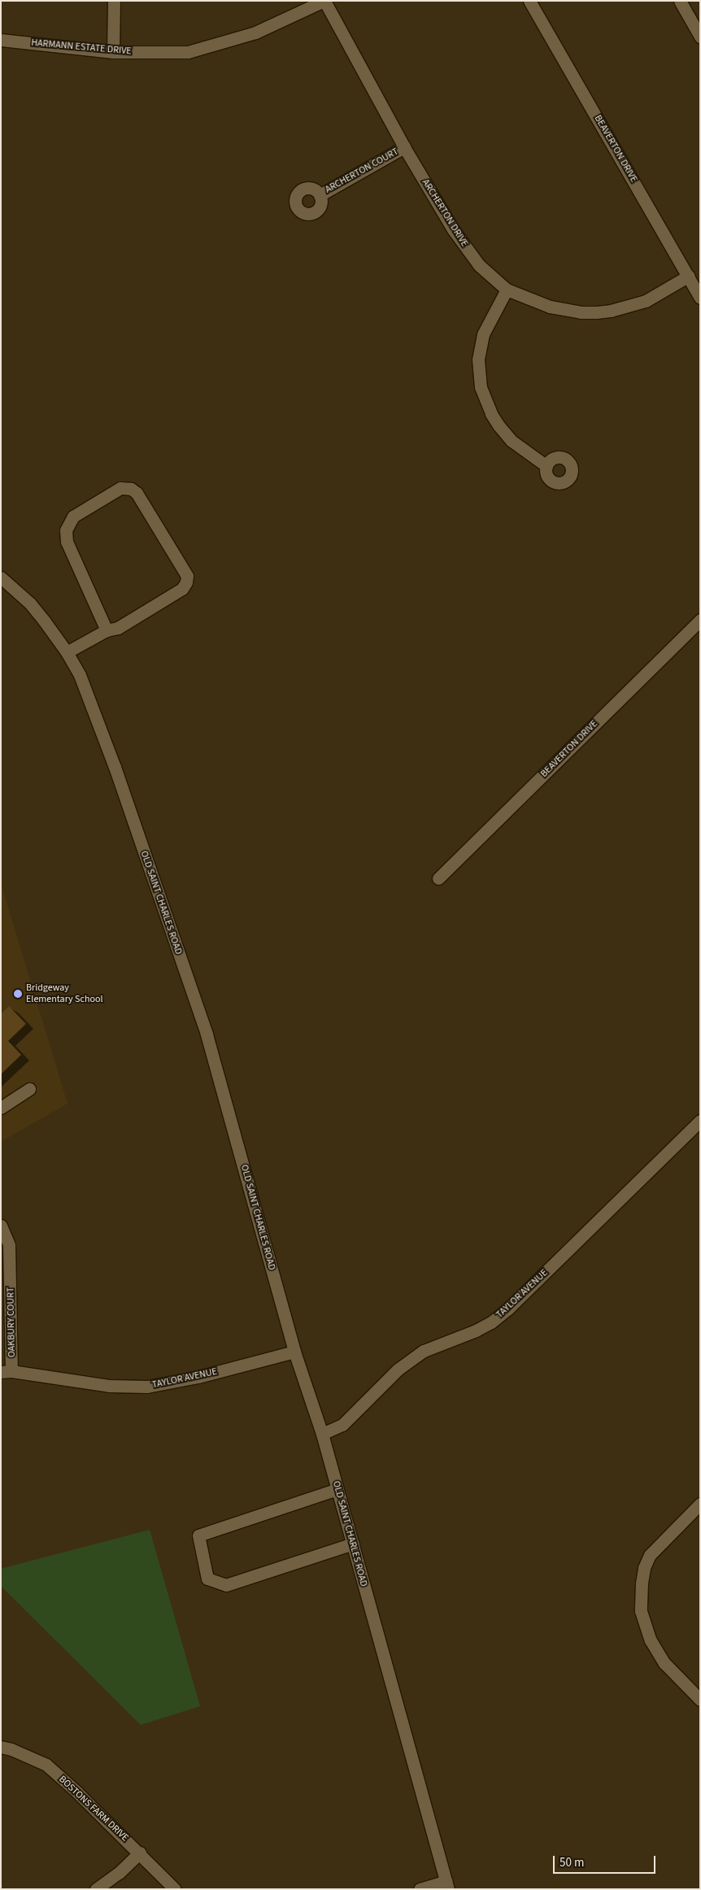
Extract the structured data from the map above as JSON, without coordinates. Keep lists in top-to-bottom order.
{
  "streets": {
    "street": [
      "HARMANN ESTATE DRIVE",
      "BEAVERTON DRIVE",
      "ARCHERTON COURT",
      "ARCHERTON DRIVE",
      "OLD SAINT CHARLES ROAD",
      "TAYLOR AVENUE",
      "OAKBURY COURT",
      "BOSTONS FARM DRIVE"
    ]
  },
  "crossings": [
    ["HARMANN ESTATE DRIVE", "ARCHERTON DRIVE"],
    ["BEAVERTON DRIVE", "ARCHERTON DRIVE"],
    ["ARCHERTON COURT", "ARCHERTON DRIVE"],
    ["OLD SAINT CHARLES ROAD", "TAYLOR AVENUE"],
    ["TAYLOR AVENUE", "OAKBURY COURT"]
  ],
  "places": ["Bridgeway Elementary School"],
  "scale_bar": "50 m"
}
